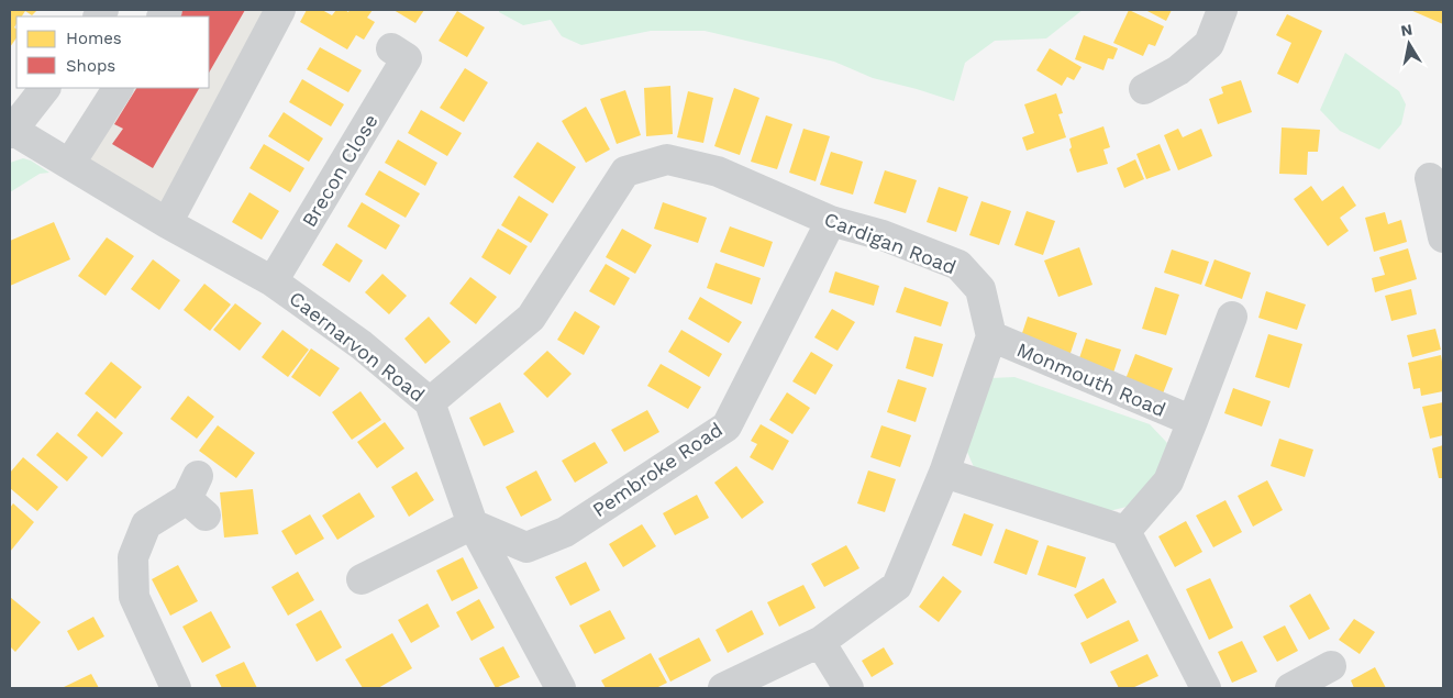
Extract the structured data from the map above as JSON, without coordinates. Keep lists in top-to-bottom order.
{
  "streets": {
    "street": [
      "Brecon Close",
      "Cardigan Road",
      "Caernarvon Road",
      "Monmouth Road",
      "Pembroke Road"
    ]
  },
  "crossings": [
    ["Brecon Close", "Caernarvon Road"],
    ["Cardigan Road", "Caernarvon Road"],
    ["Cardigan Road", "Monmouth Road"],
    ["Cardigan Road", "Pembroke Road"],
    ["Caernarvon Road", "Pembroke Road"]
  ],
  "legend": ["Homes", "Shops"],
  "north": "top"
}
